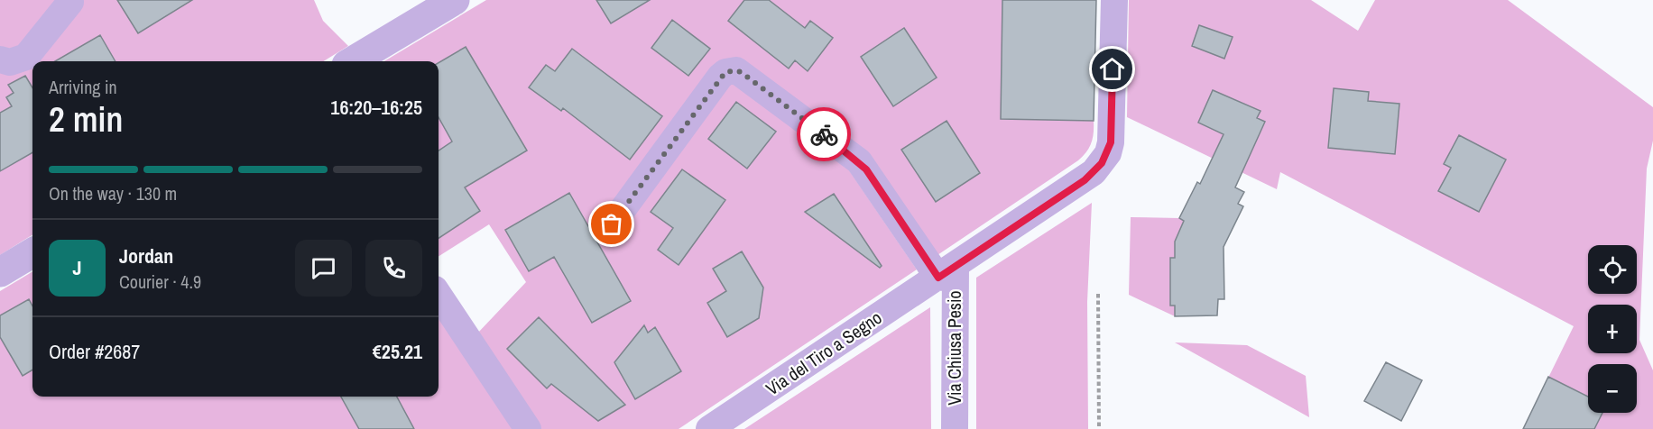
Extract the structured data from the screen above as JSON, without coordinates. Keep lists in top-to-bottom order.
{
  "streets": {
    "street": ["Via Chiusa Pesio", "Via del Tiro a Segno"]
  },
  "crossings": [
    ["Via Chiusa Pesio", "Via del Tiro a Segno"]
  ],
  "page": {
    "heading": ["2 min", "Arriving in", "16:20–16:25"],
    "panel": [
      "Jordan",
      "Courier · 4.9",
      "Order #2687",
      "€25.21"
    ],
    "bar": "On the way · 130 m",
    "round": "J",
    "map_buttons": ["+", "−"]
  }
}
